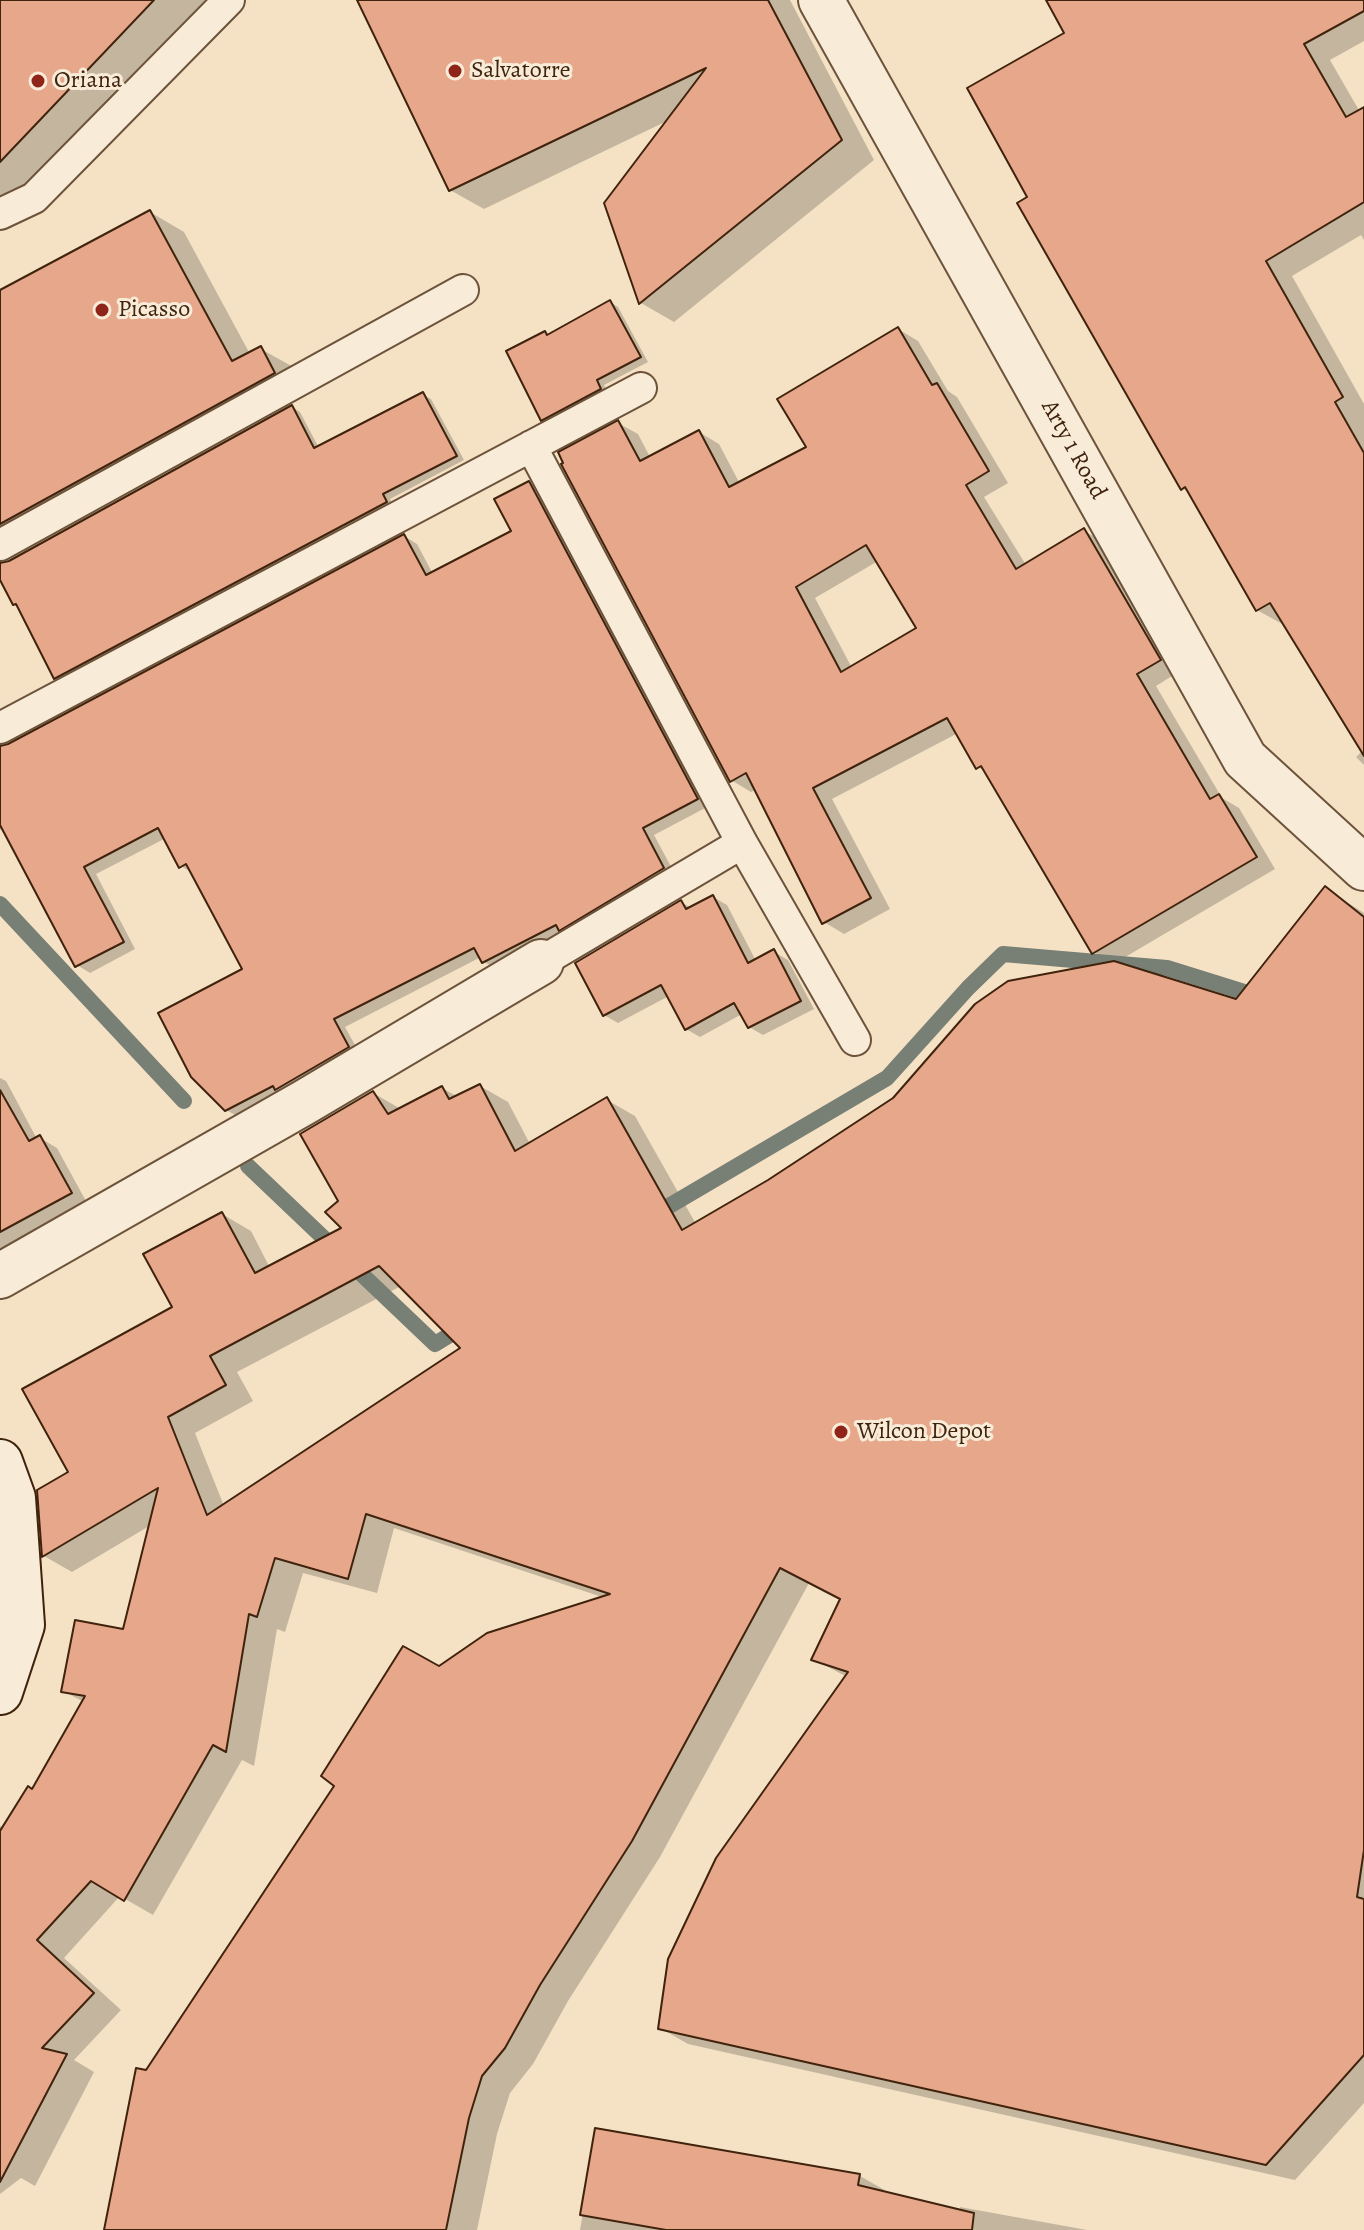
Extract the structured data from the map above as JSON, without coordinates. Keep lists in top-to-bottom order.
{
  "streets": {
    "street": ["Arty 1 Road"]
  },
  "places": [
    "Salvatorre",
    "Oriana",
    "Picasso",
    "Wilcon Depot"
  ]
}
